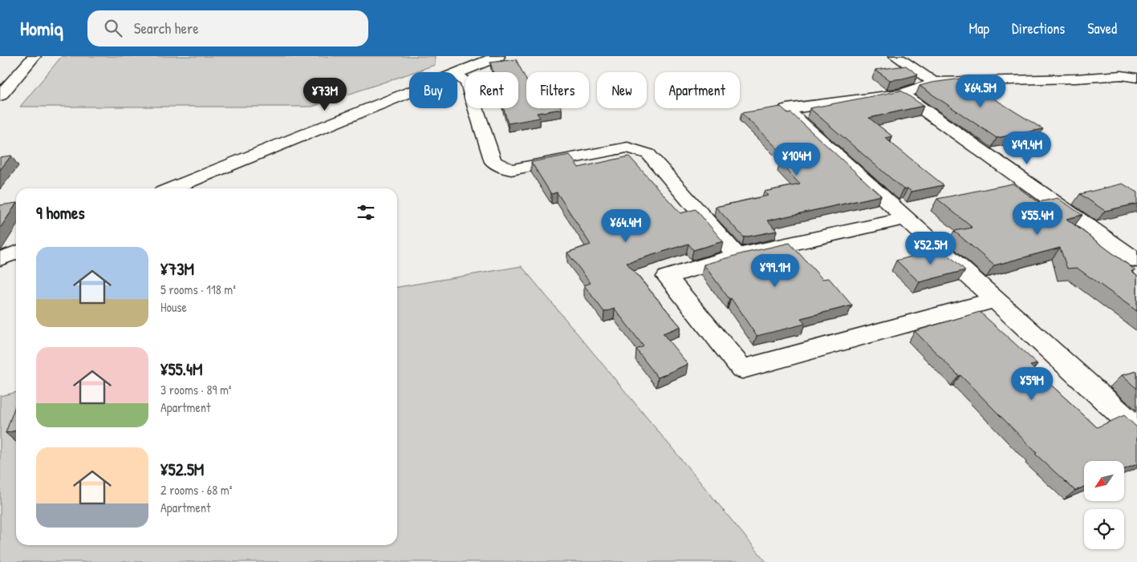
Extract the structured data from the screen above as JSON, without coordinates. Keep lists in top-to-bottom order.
{
  "north": "bottom left",
  "page": {
    "header": "Homiq",
    "search": "Search here",
    "nav": ["Map", "Directions", "Saved"],
    "chip": [
      "Buy",
      "Rent",
      "Filters",
      "New",
      "Apartment"
    ],
    "price": [
      "¥64.5M",
      "¥73M",
      "¥49.4M",
      "¥104M",
      "¥55.4M",
      "¥64.4M",
      "¥52.5M",
      "¥99.1M",
      "¥59M"
    ],
    "heading": "9 homes",
    "list": [
      {
        "name": "¥73M",
        "note": "5 rooms · 118 m² · House"
      },
      {
        "name": "¥55.4M",
        "note": "3 rooms · 89 m² · Apartment"
      },
      {
        "name": "¥52.5M",
        "note": "2 rooms · 68 m² · Apartment"
      }
    ]
  }
}
